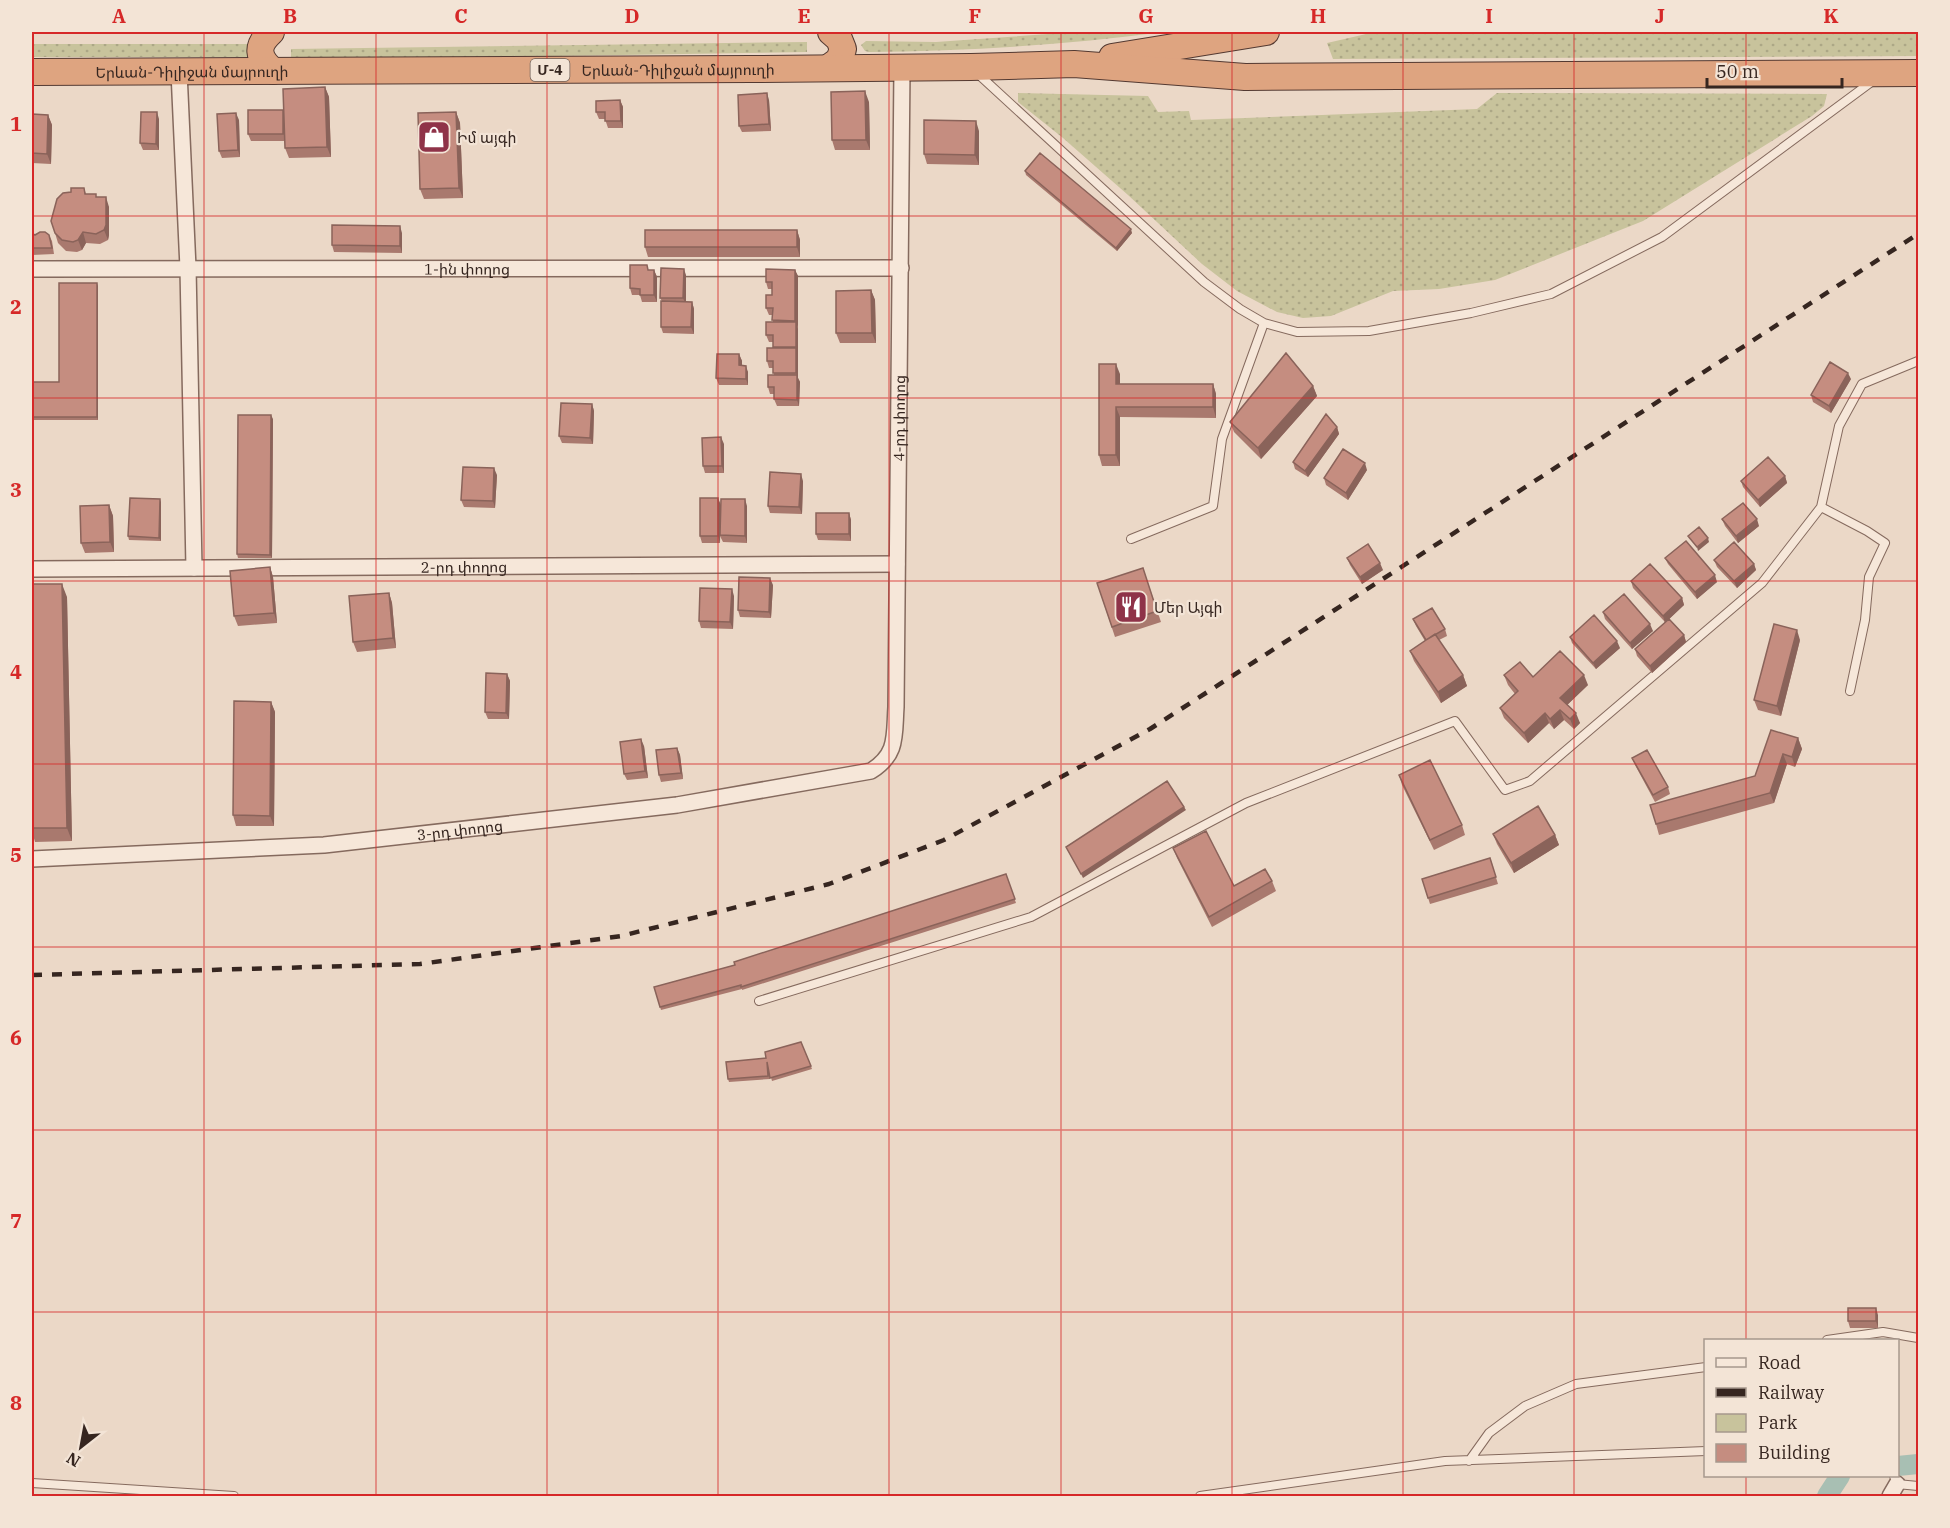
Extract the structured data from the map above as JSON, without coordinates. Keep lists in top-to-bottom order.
{
  "streets": {
    "highway": ["Երևան-Դիլիջան մայրուղի", "Մ-4"],
    "street": [
      "1-ին փողոց",
      "4-րդ փողոց",
      "2-րդ փողոց",
      "3-րդ փողոց"
    ]
  },
  "crossings": [
    ["Երևան-Դիլիջան մայրուղի", "Մ-4"],
    ["Երևան-Դիլիջան մայրուղի", "4-րդ փողոց"],
    ["1-ին փողոց", "4-րդ փողոց"],
    ["4-րդ փողոց", "2-րդ փողոց"],
    ["4-րդ փողոց", "3-րդ փողոց"]
  ],
  "places": {
    "shop": ["Իմ այգի"],
    "restaurant": ["Մեր Այգի"]
  },
  "legend": [
    "Road",
    "Railway",
    "Park",
    "Building"
  ],
  "scale_bar": "50 m",
  "north": "bottom left",
  "grid": {
    "columns": [
      "A",
      "B",
      "C",
      "D",
      "E",
      "F",
      "G",
      "H",
      "I",
      "J",
      "K"
    ],
    "rows": [
      "1",
      "2",
      "3",
      "4",
      "5",
      "6",
      "7",
      "8"
    ]
  }
}
